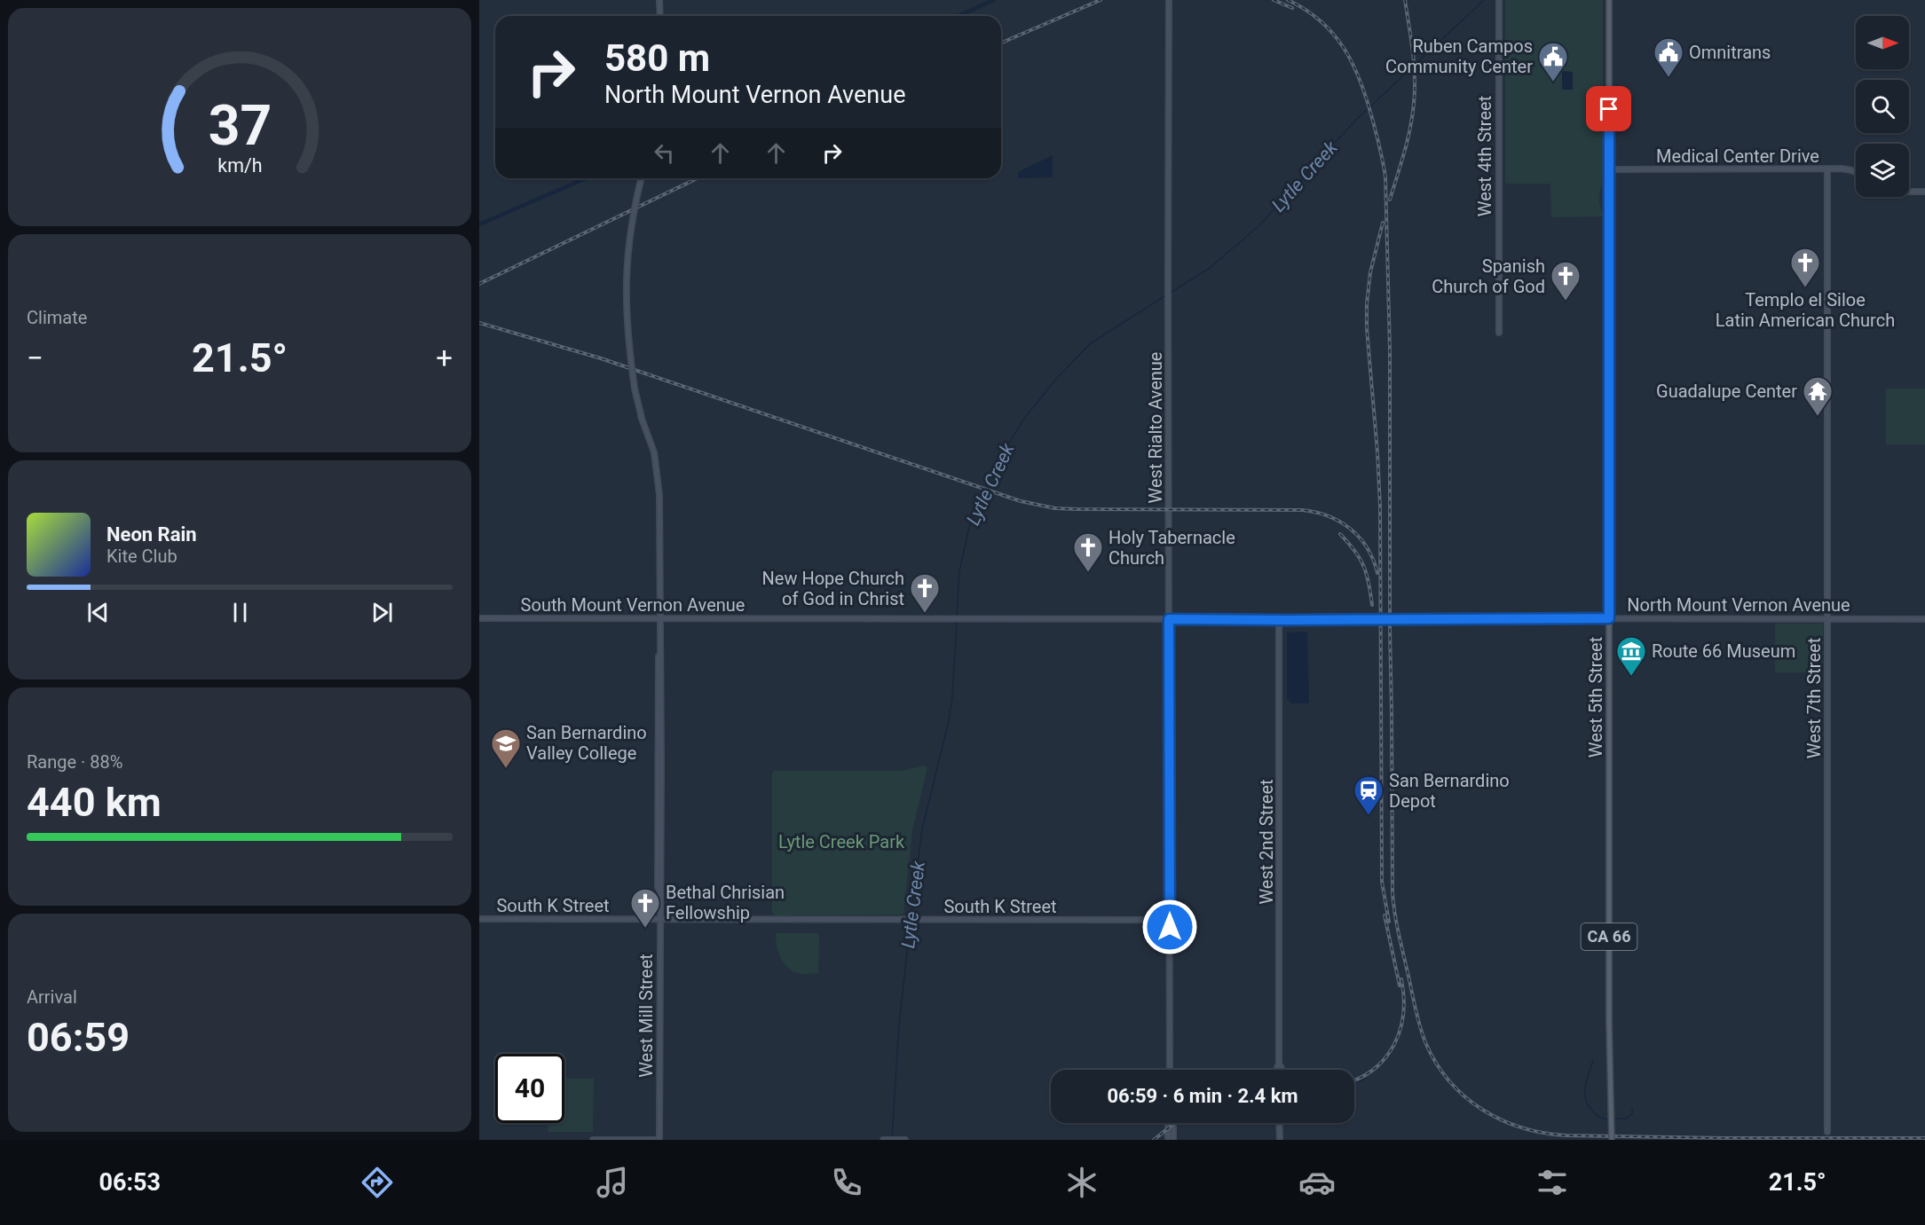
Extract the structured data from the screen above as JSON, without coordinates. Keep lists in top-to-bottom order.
{
  "streets": {
    "main road": [
      "West 4th Street",
      "Medical Center Drive",
      "West Rialto Avenue",
      "South Mount Vernon Avenue",
      "North Mount Vernon Avenue",
      "West 5th Street",
      "West 7th Street",
      "West 2nd Street",
      "South K Street",
      "CA 66",
      "West Mill Street"
    ]
  },
  "crossings": [
    ["Medical Center Drive", "West 5th Street"],
    ["Medical Center Drive", "West 7th Street"],
    ["West Rialto Avenue", "South Mount Vernon Avenue"],
    ["West Rialto Avenue", "North Mount Vernon Avenue"],
    ["West Rialto Avenue", "South K Street"],
    ["South Mount Vernon Avenue", "North Mount Vernon Avenue"],
    ["South Mount Vernon Avenue", "West Mill Street"],
    ["North Mount Vernon Avenue", "West 5th Street"],
    ["North Mount Vernon Avenue", "West 7th Street"],
    ["North Mount Vernon Avenue", "West 2nd Street"],
    ["South K Street", "West Mill Street"]
  ],
  "water": ["Lytle Creek"],
  "parks": ["Lytle Creek Park"],
  "places": {
    "public building": ["Omnitrans", "Ruben Campos Community Center"],
    "church": [
      "Templo el Siloe Latin American Church",
      "Spanish Church of God",
      "Holy Tabernacle Church",
      "New Hope Church of God in Christ",
      "Bethal Chrisian Fellowship"
    ],
    "temple": ["Guadalupe Center"],
    "museum": ["Route 66 Museum"],
    "school or university": ["San Bernardino Valley College"],
    "station": ["San Bernardino Depot"]
  },
  "north": "right",
  "page": {
    "turn": ["580 m", "North Mount Vernon Avenue"],
    "tile": [
      "Climate",
      ["Range · 88%", "440 km"],
      ["Arrival", "06:59"]
    ],
    "heat": ["−", "21.5°", "+"],
    "song": ["Neon Rain", "Kite Club"],
    "limit": "40",
    "trip": "06:59 · 6 min · 2.4 km",
    "tabs": ["06:53", "21.5°"],
    "gauge": ["37", "km/h"]
  }
}
